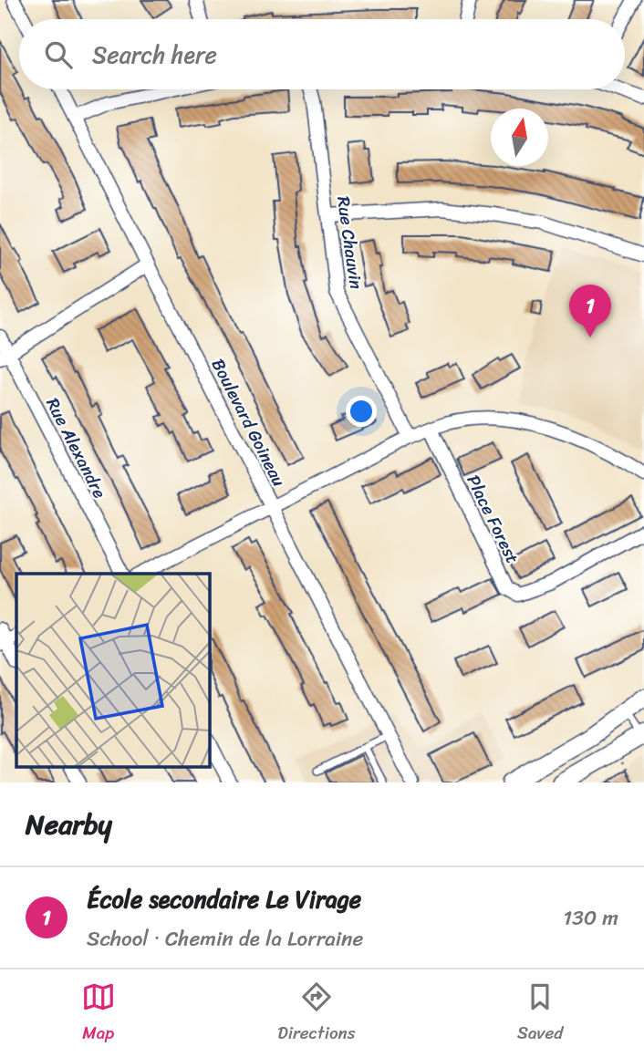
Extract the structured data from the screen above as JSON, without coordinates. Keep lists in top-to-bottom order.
{
  "streets": {
    "street": [
      "Rue Chauvin",
      "Boulevard Goineau",
      "Rue Alexandre",
      "Place Forest"
    ]
  },
  "north": "top",
  "page": {
    "search": "Search here",
    "pins": "1",
    "heading": "Nearby",
    "list": [
      {
        "mark": "1",
        "name": "École secondaire Le Virage",
        "note": "School · Chemin de la Lorraine",
        "value": "130 m"
      }
    ],
    "nav": ["Map", "Directions", "Saved"]
  }
}
